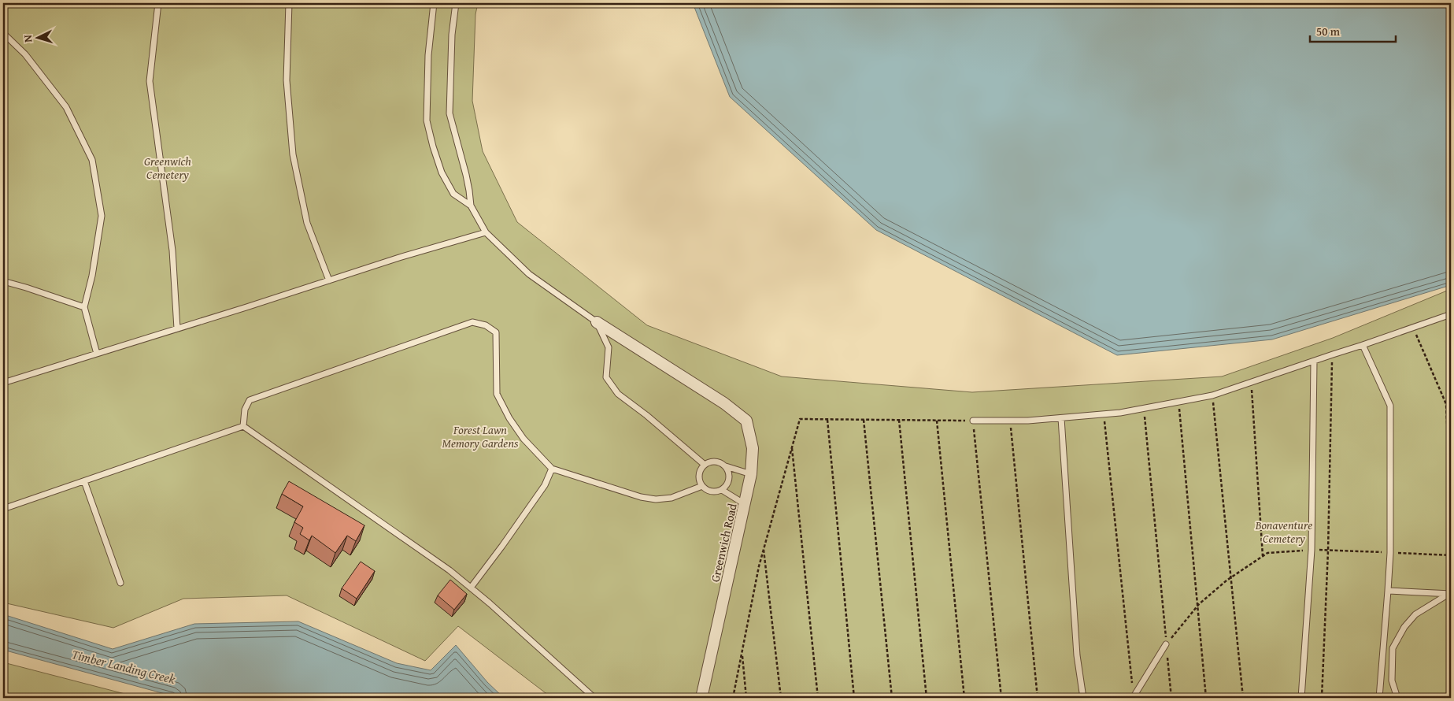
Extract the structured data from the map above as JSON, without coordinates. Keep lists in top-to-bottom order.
{
  "streets": {
    "street": ["Greenwich Road"]
  },
  "water": ["Timber Landing Creek"],
  "parks": ["Greenwich Cemetery", "Forest Lawn Memory Gardens", "Bonaventure Cemetery"],
  "scale_bar": "50 m",
  "north": "left"
}
